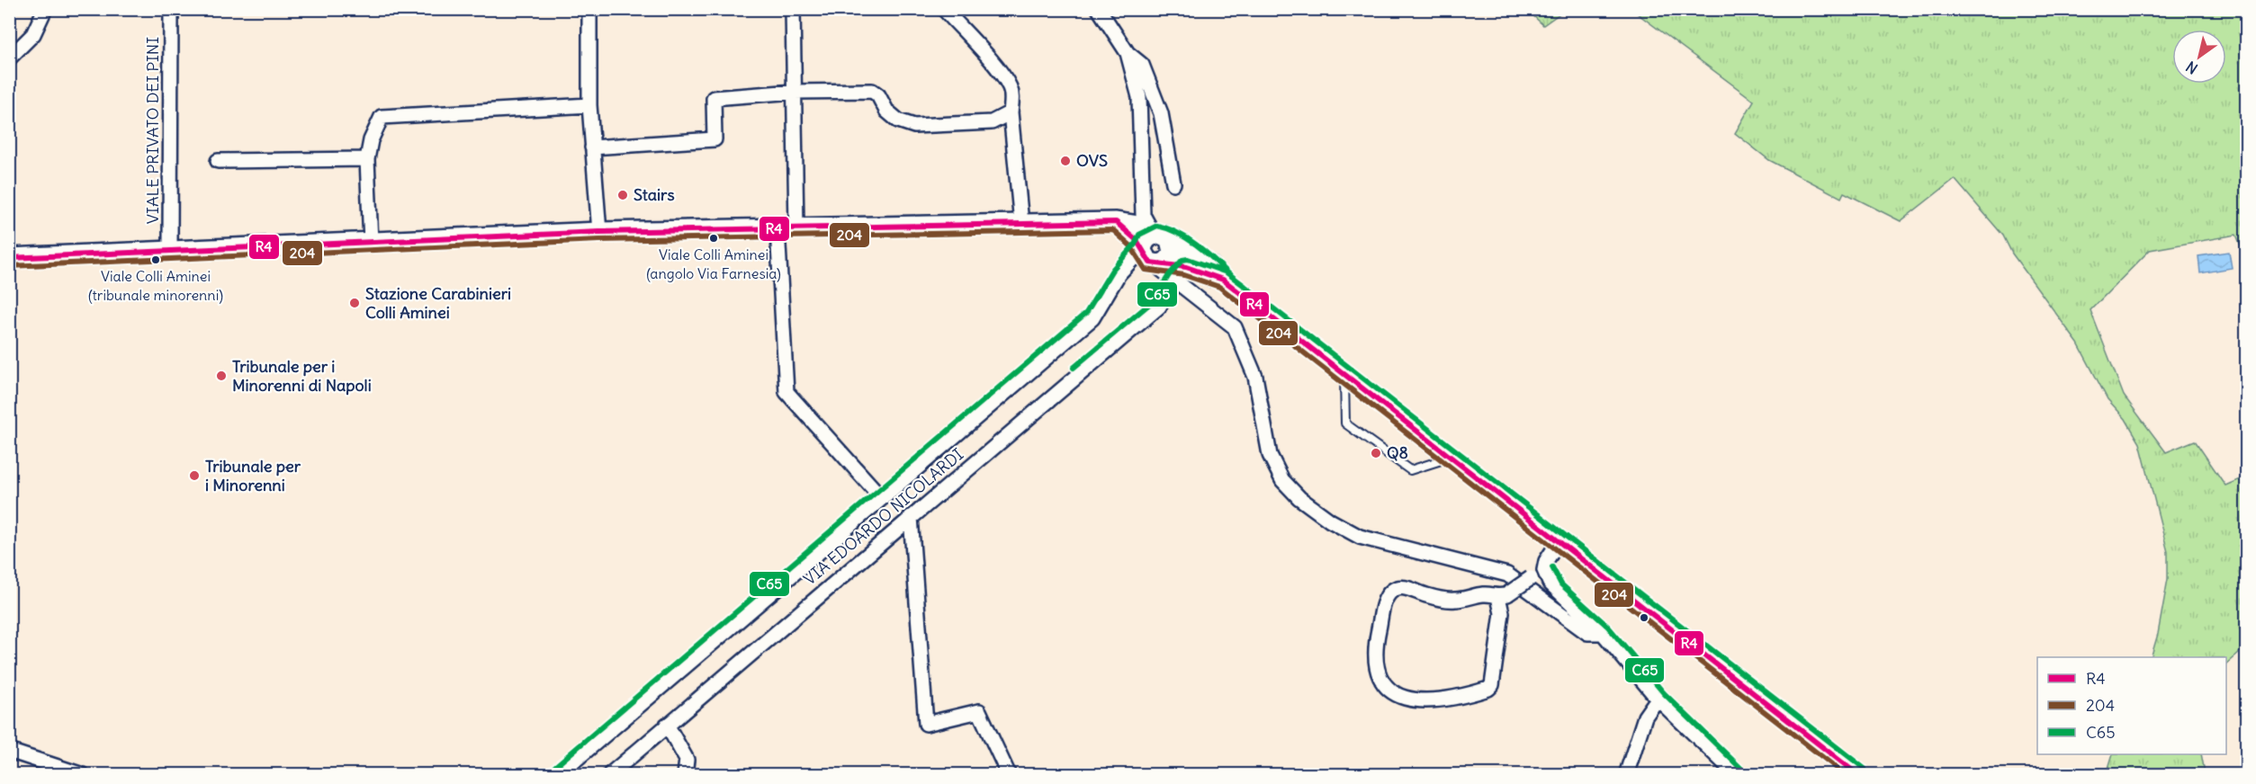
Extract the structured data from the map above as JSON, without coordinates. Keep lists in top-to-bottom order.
{
  "streets": {
    "street": ["VIALE PRIVATO DEI PINI", "VIA EDOARDO NICOLARDI"]
  },
  "places": [
    "OVS",
    "Stairs",
    "Viale Colli Aminei (angolo Via Farnesia)",
    "Viale Colli Aminei (tribunale minorenni)",
    "Stazione Carabinieri Colli Aminei",
    "Tribunale per i Minorenni di Napoli",
    "Q8",
    "Tribunale per i Minorenni"
  ],
  "lines": ["transit line R4", "transit line C65", "transit line 204"],
  "legend": ["R4", "204", "C65"],
  "north": "bottom left"
}
